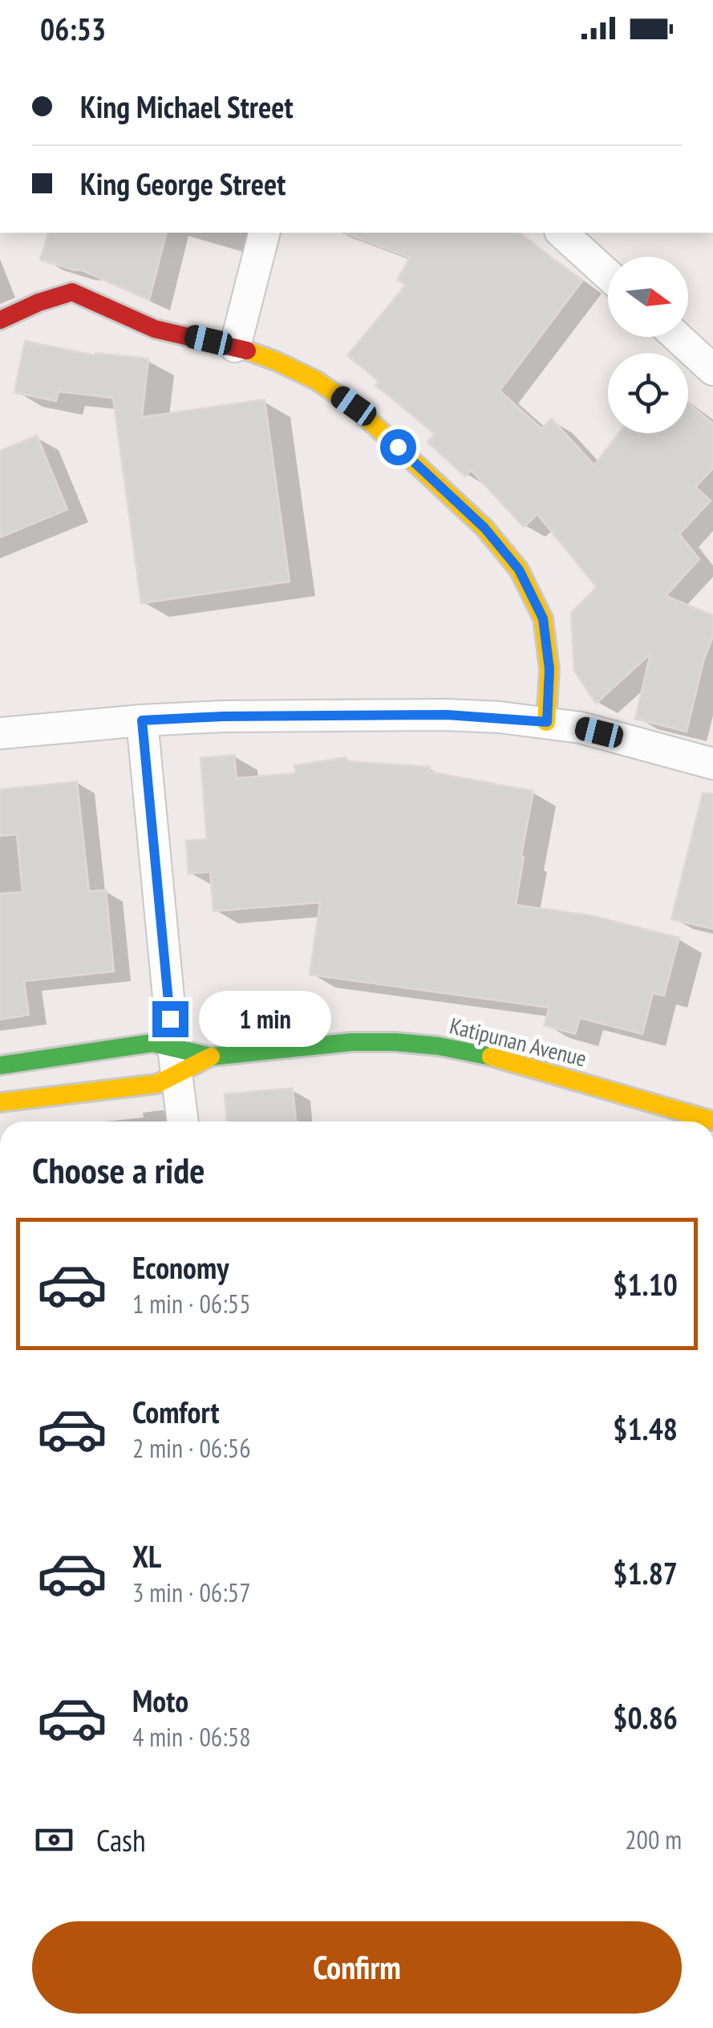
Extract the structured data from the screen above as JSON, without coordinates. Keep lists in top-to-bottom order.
{
  "streets": {
    "main road": ["Katipunan Avenue"]
  },
  "north": "right",
  "page": {
    "status": "06:53",
    "banner": ["King Michael Street", "King George Street"],
    "bubble": "1 min",
    "heading": "Choose a ride",
    "list": [
      {
        "name": "Economy",
        "note": "1 min · 06:55",
        "value": "$1.10"
      },
      {
        "name": "Comfort",
        "note": "2 min · 06:56",
        "value": "$1.48"
      },
      {
        "name": "XL",
        "note": "3 min · 06:57",
        "value": "$1.87"
      },
      {
        "name": "Moto",
        "note": "4 min · 06:58",
        "value": "$0.86"
      }
    ],
    "pay": ["Cash", "200 m"],
    "buttons": "Confirm"
  }
}
